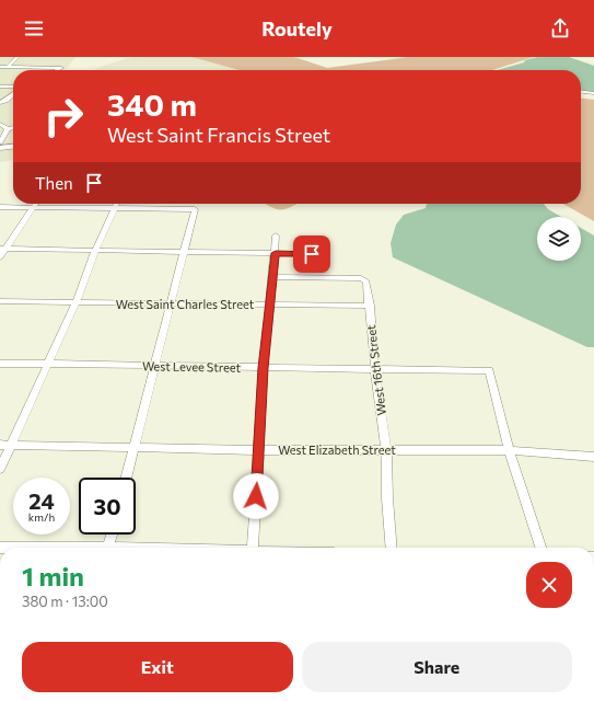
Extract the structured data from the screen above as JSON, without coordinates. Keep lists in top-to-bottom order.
{
  "streets": {
    "street": [
      "West Saint Charles Street",
      "West Levee Street",
      "West 16th Street",
      "West Elizabeth Street"
    ]
  },
  "crossings": [
    ["West Saint Charles Street", "West 16th Street"],
    ["West Levee Street", "West 16th Street"],
    ["West Levee Street", "West Elizabeth Street"],
    ["West 16th Street", "West Elizabeth Street"]
  ],
  "page": {
    "header": "Routely",
    "turn": ["340 m", "West Saint Francis Street"],
    "then": "Then",
    "speed": "24 km/h",
    "limit": "30",
    "heading": ["1 min", "380 m · 13:00"],
    "buttons": ["Exit", "Share"]
  }
}
